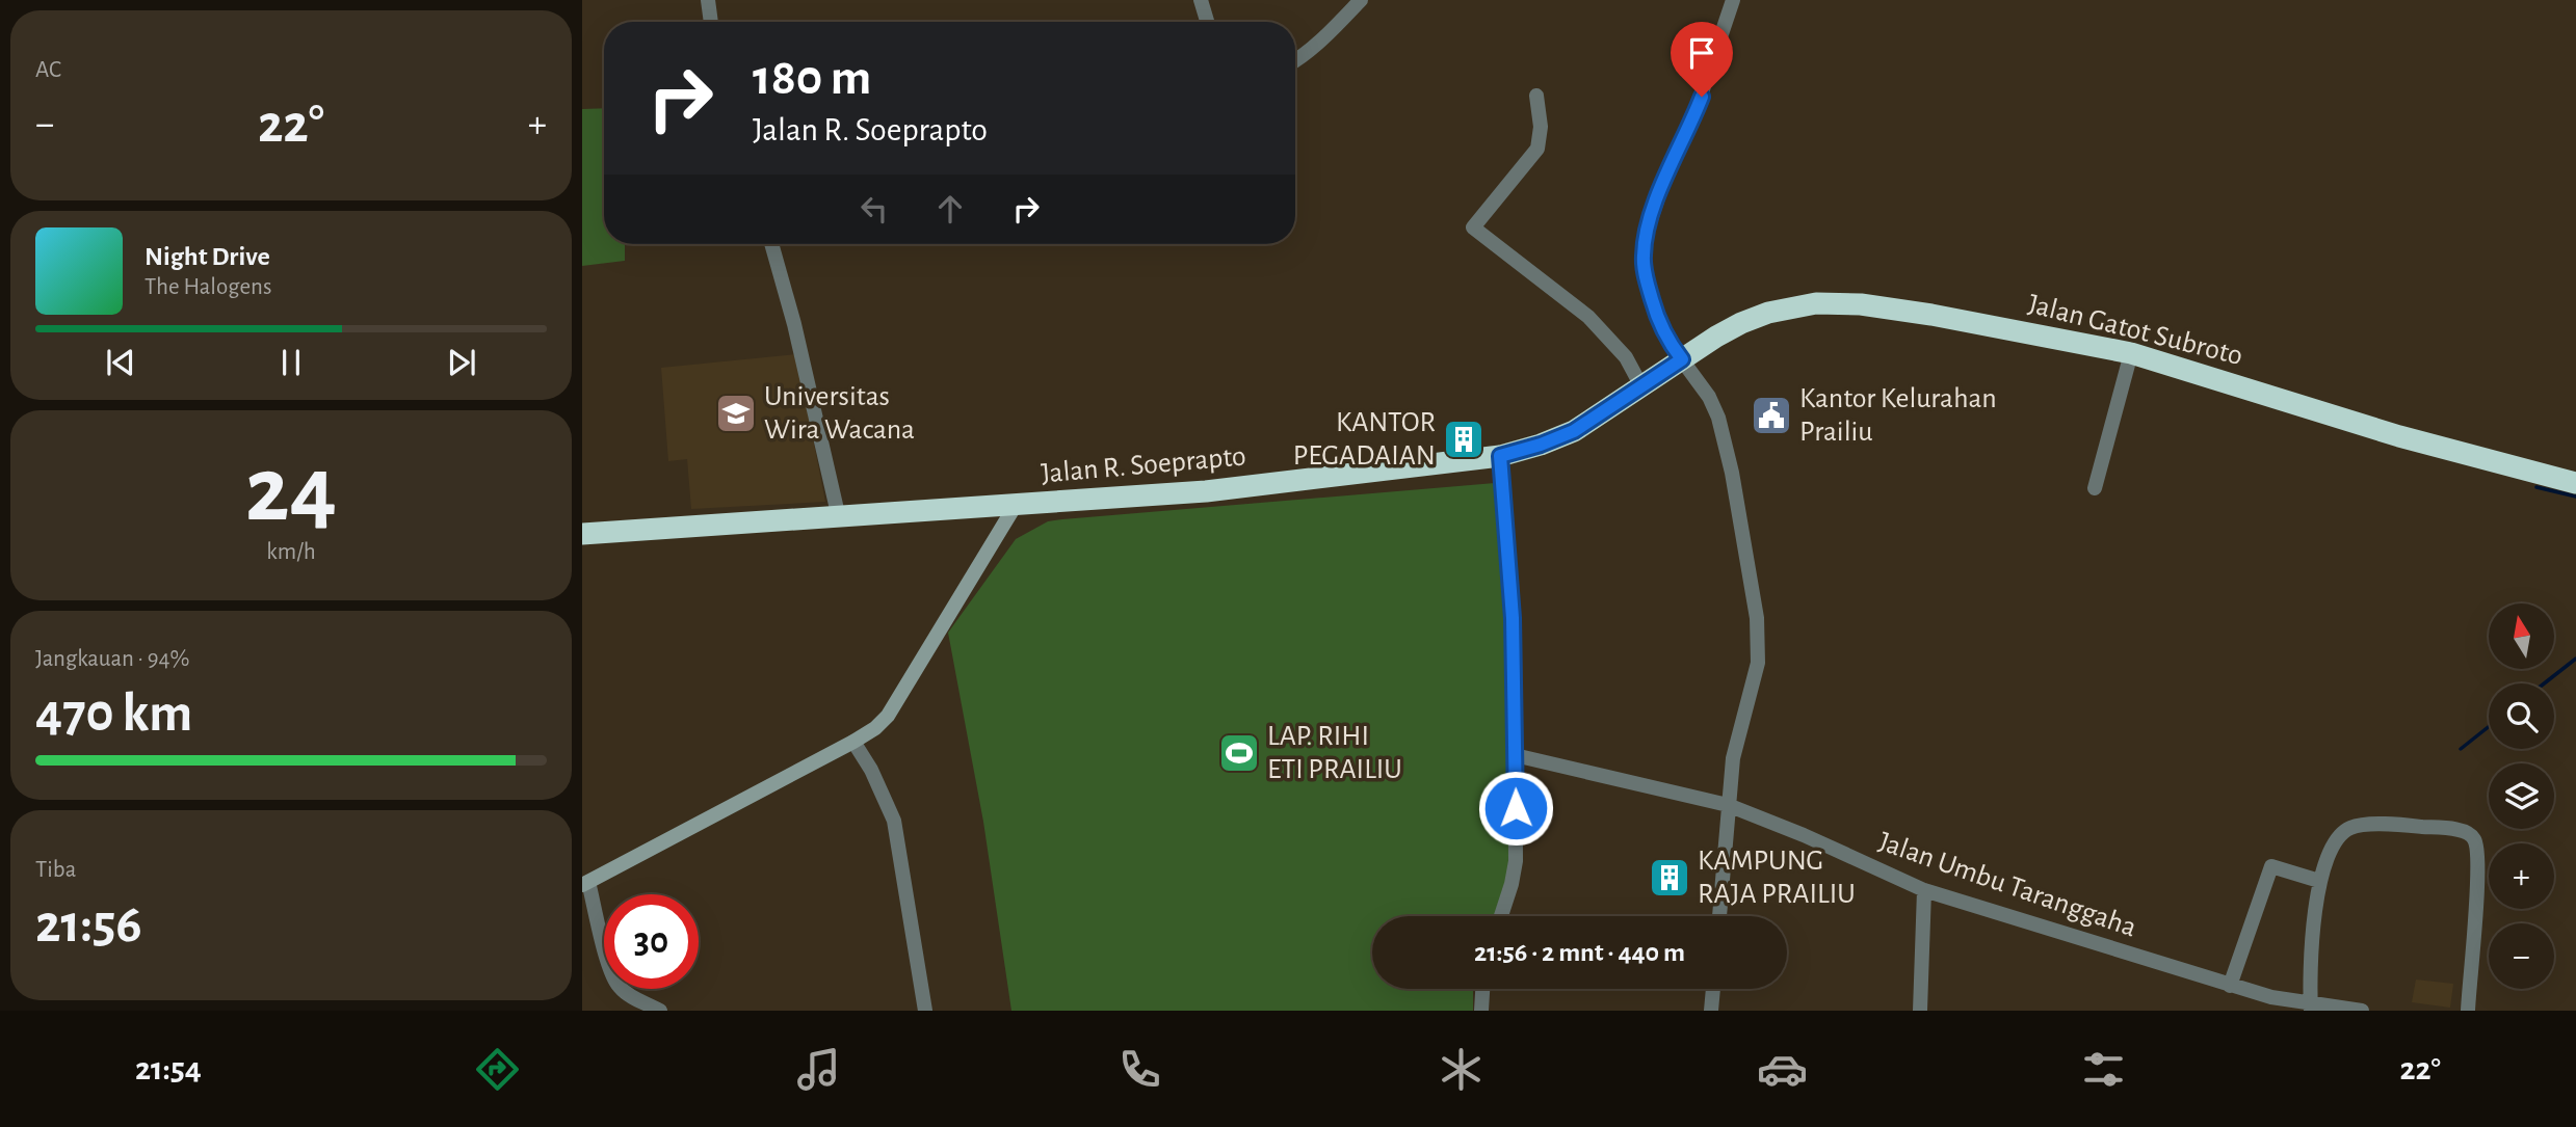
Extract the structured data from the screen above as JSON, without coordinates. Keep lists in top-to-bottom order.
{
  "streets": {
    "highway": ["Jalan Gatot Subroto", "Jalan R. Soeprapto"],
    "street": ["Jalan Umbu Taranggaha"]
  },
  "crossings": [
    ["Jalan Gatot Subroto", "Jalan R. Soeprapto"]
  ],
  "places": {
    "school or university": ["Universitas Wira Wacana"],
    "public building": ["Kantor Kelurahan Prailiu"],
    "building": ["KANTOR PEGADAIAN", "KAMPUNG RAJA PRAILIU"],
    "sports": ["LAP. RIHI ETI PRAILIU"]
  },
  "north": "top",
  "page": {
    "tile": [
      "AC",
      ["24", "km/h"],
      ["Jangkauan · 94%", "470 km"],
      ["Tiba", "21:56"]
    ],
    "turn": ["180 m", "Jalan R. Soeprapto"],
    "heat": ["−", "22°", "+"],
    "song": ["Night Drive", "The Halogens"],
    "map_buttons": ["+", "−"],
    "limit": "30",
    "trip": "21:56 · 2 mnt · 440 m",
    "tabs": ["21:54", "22°"]
  }
}
